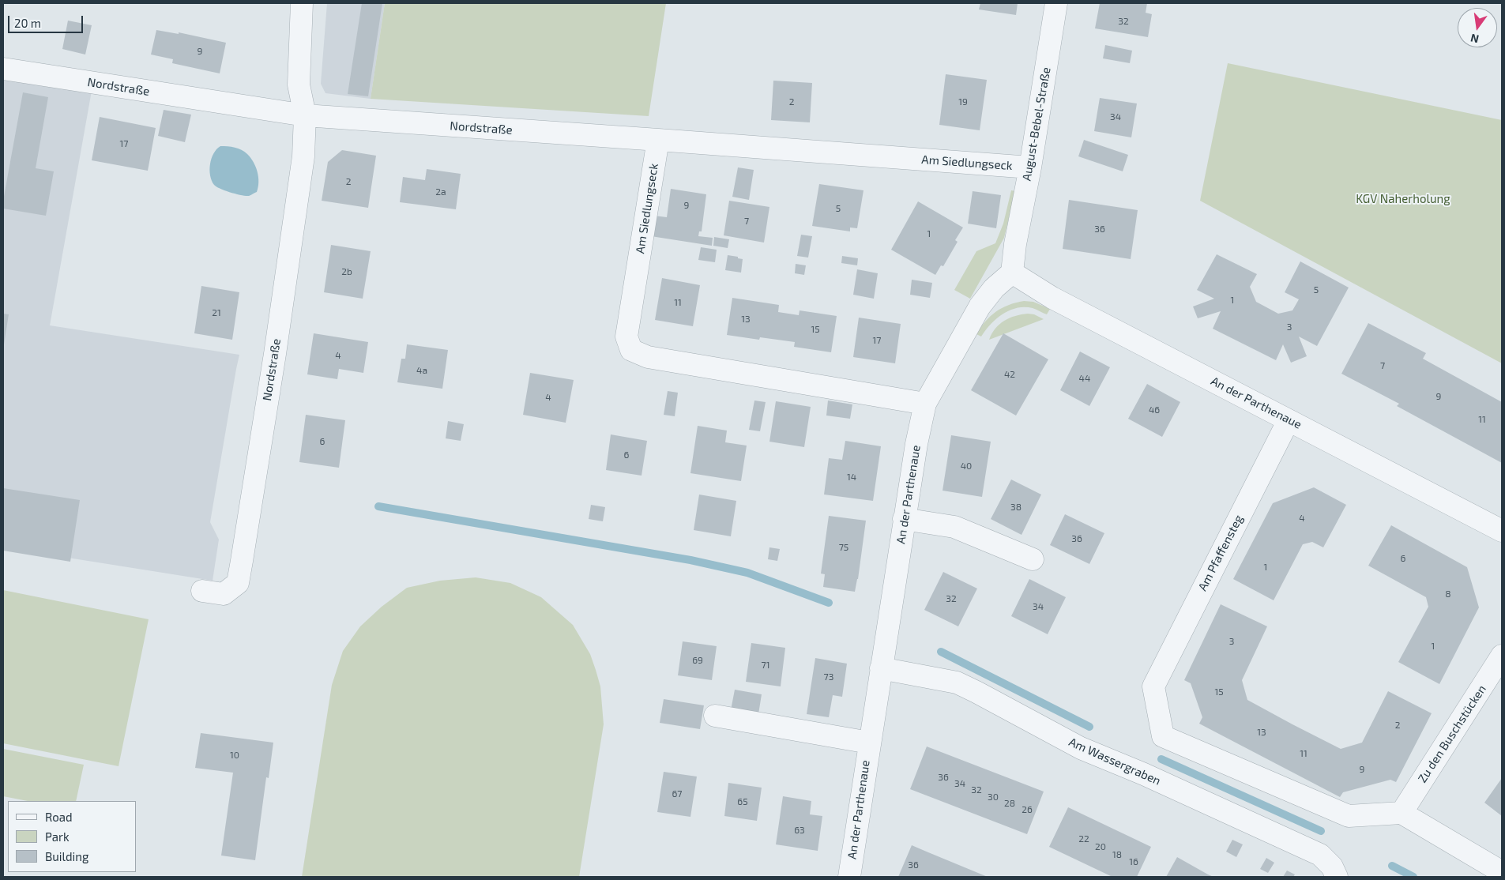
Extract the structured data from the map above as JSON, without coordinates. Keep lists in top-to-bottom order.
{
  "streets": {
    "street": [
      "Nordstraße",
      "August-Bebel-Straße",
      "Am Siedlungseck",
      "An der Parthenaue",
      "Am Pfaffensteg",
      "Zu den Buschstücken",
      "Am Wassergraben"
    ]
  },
  "crossings": [
    ["Nordstraße", "Am Siedlungseck"],
    ["August-Bebel-Straße", "Am Siedlungseck"],
    ["August-Bebel-Straße", "An der Parthenaue"],
    ["Am Siedlungseck", "An der Parthenaue"],
    ["An der Parthenaue", "Am Pfaffensteg"],
    ["An der Parthenaue", "Am Wassergraben"],
    ["Am Pfaffensteg", "Zu den Buschstücken"]
  ],
  "parks": ["KGV Naherholung"],
  "house_numbers": [
    "32",
    "9",
    "2",
    "19",
    "34",
    "17",
    "2",
    "2a",
    "9",
    "5",
    "7",
    "36",
    "1",
    "2b",
    "5",
    "1",
    "11",
    "21",
    "13",
    "3",
    "15",
    "17",
    "4",
    "7",
    "4a",
    "42",
    "44",
    "9",
    "4",
    "46",
    "11",
    "6",
    "6",
    "40",
    "14",
    "38",
    "4",
    "36",
    "75",
    "6",
    "1",
    "8",
    "32",
    "34",
    "3",
    "1",
    "69",
    "71",
    "73",
    "15",
    "2",
    "13",
    "11",
    "10",
    "9",
    "36",
    "34",
    "32",
    "67",
    "30",
    "65",
    "28",
    "26",
    "63",
    "22",
    "20",
    "18",
    "16",
    "36"
  ],
  "legend": ["Road", "Park", "Building"],
  "scale_bar": "20 m",
  "north": "bottom"
}
